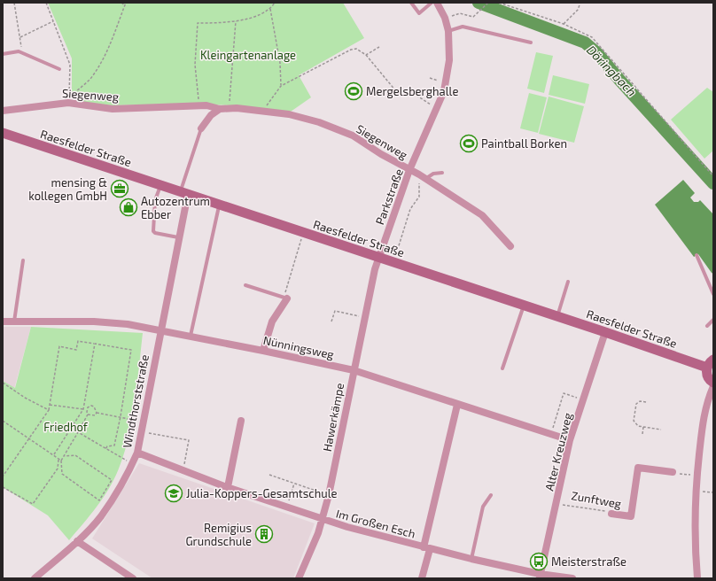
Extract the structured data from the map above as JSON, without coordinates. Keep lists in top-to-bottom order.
{
  "streets": {
    "main road": ["Raesfelder Straße"],
    "street": [
      "Siegenweg",
      "Parkstraße",
      "Nünningsweg",
      "Windthorststraße",
      "Hawerkämpe",
      "Alter Kreuzweg",
      "Zunftweg",
      "Im Großen Esch"
    ]
  },
  "crossings": [
    ["Siegenweg", "Parkstraße"],
    ["Raesfelder Straße", "Parkstraße"],
    ["Raesfelder Straße", "Windthorststraße"],
    ["Raesfelder Straße", "Hawerkämpe"],
    ["Raesfelder Straße", "Alter Kreuzweg"],
    ["Parkstraße", "Hawerkämpe"],
    ["Nünningsweg", "Windthorststraße"],
    ["Nünningsweg", "Hawerkämpe"],
    ["Nünningsweg", "Alter Kreuzweg"],
    ["Windthorststraße", "Im Großen Esch"],
    ["Hawerkämpe", "Im Großen Esch"],
    ["Alter Kreuzweg", "Zunftweg"],
    ["Alter Kreuzweg", "Im Großen Esch"]
  ],
  "water": ["Döringbach"],
  "parks": ["Kleingartenanlage", "Friedhof"],
  "places": {
    "sports": ["Mergelsberghalle", "Paintball Borken"],
    "office": ["mensing & kollegen GmbH"],
    "shop": ["Autozentrum Ebber"],
    "school or university": ["Julia-Koppers-Gesamtschule"],
    "building": ["Remigius Grundschule"],
    "bus stop": ["Meisterstraße"]
  }
}
